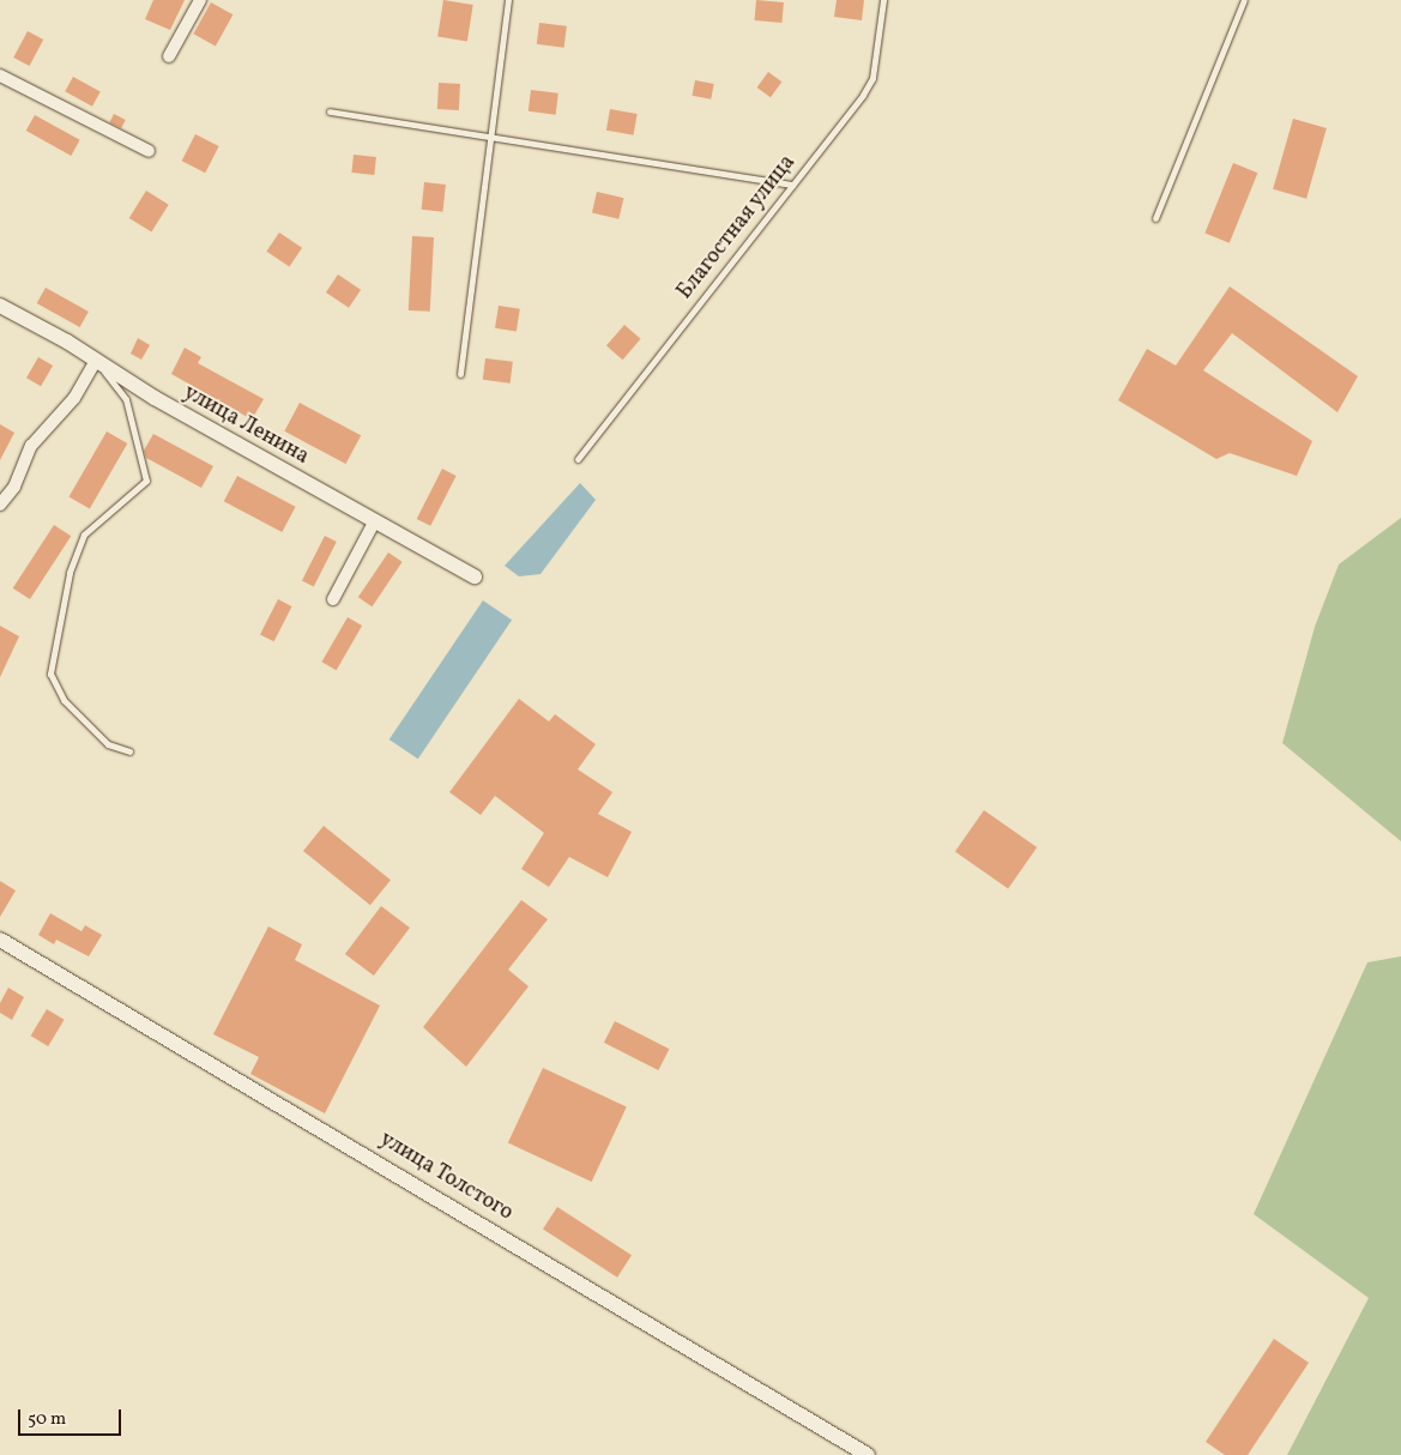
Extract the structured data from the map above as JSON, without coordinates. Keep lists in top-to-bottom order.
{
  "streets": {
    "street": ["улица Ленина", "улица Толстого"],
    "lane": ["Благостная улица"]
  },
  "scale_bar": "50 m"
}
